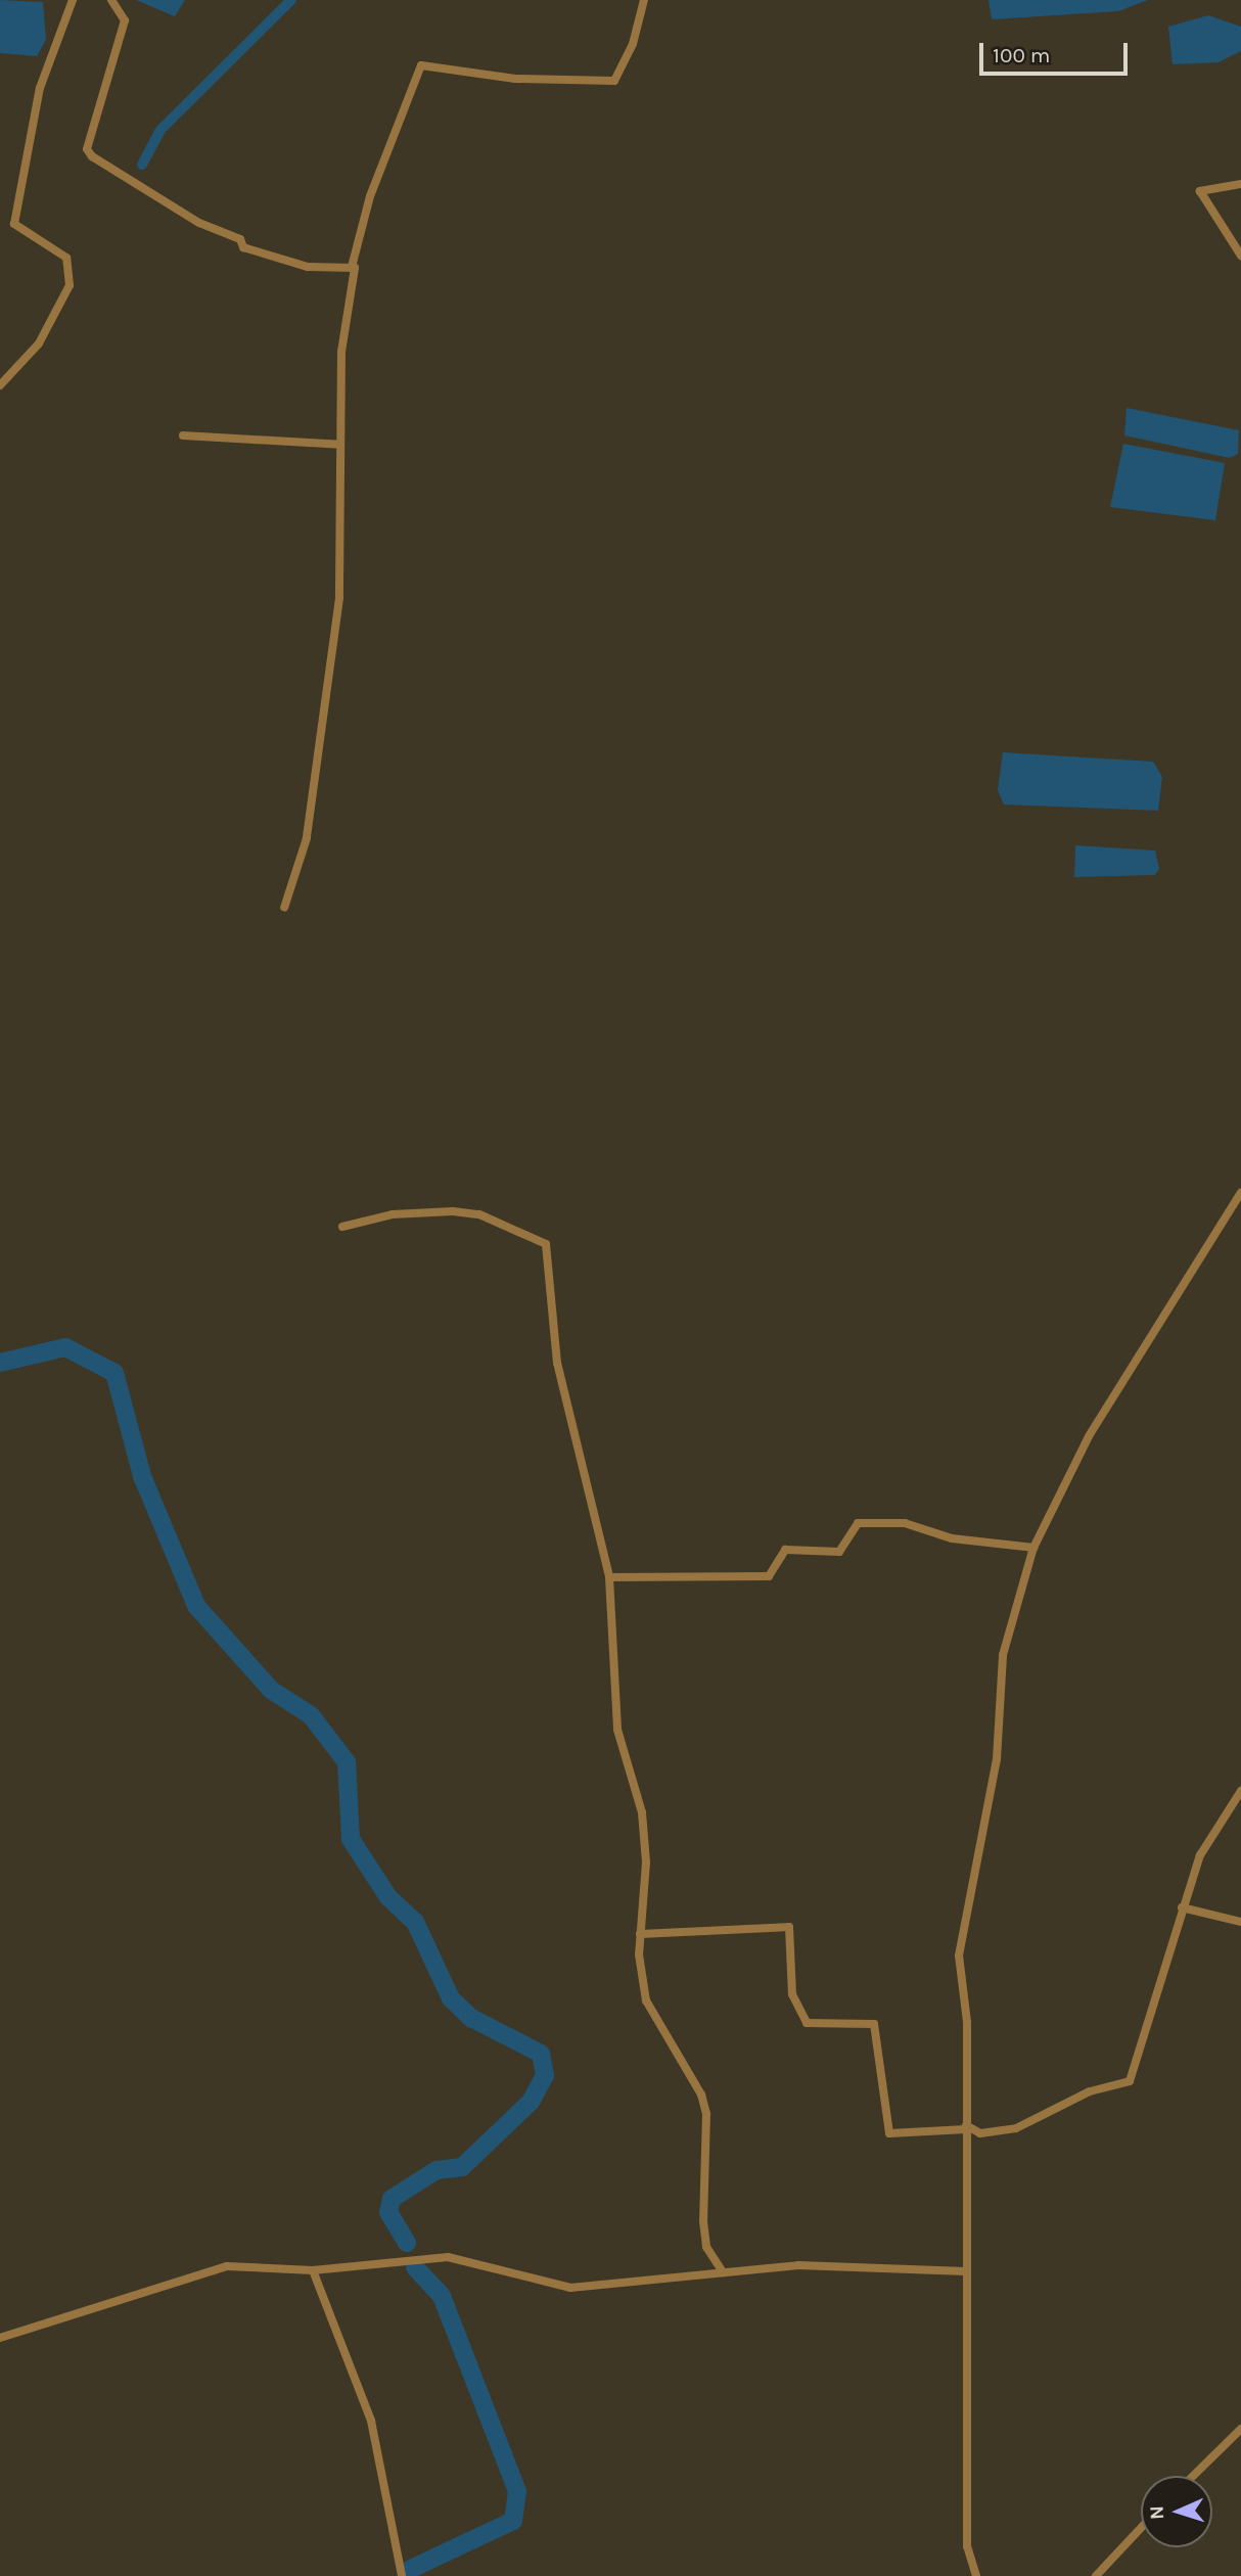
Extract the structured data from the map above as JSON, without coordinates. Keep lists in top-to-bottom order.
{
  "scale_bar": "100 m",
  "north": "left"
}
